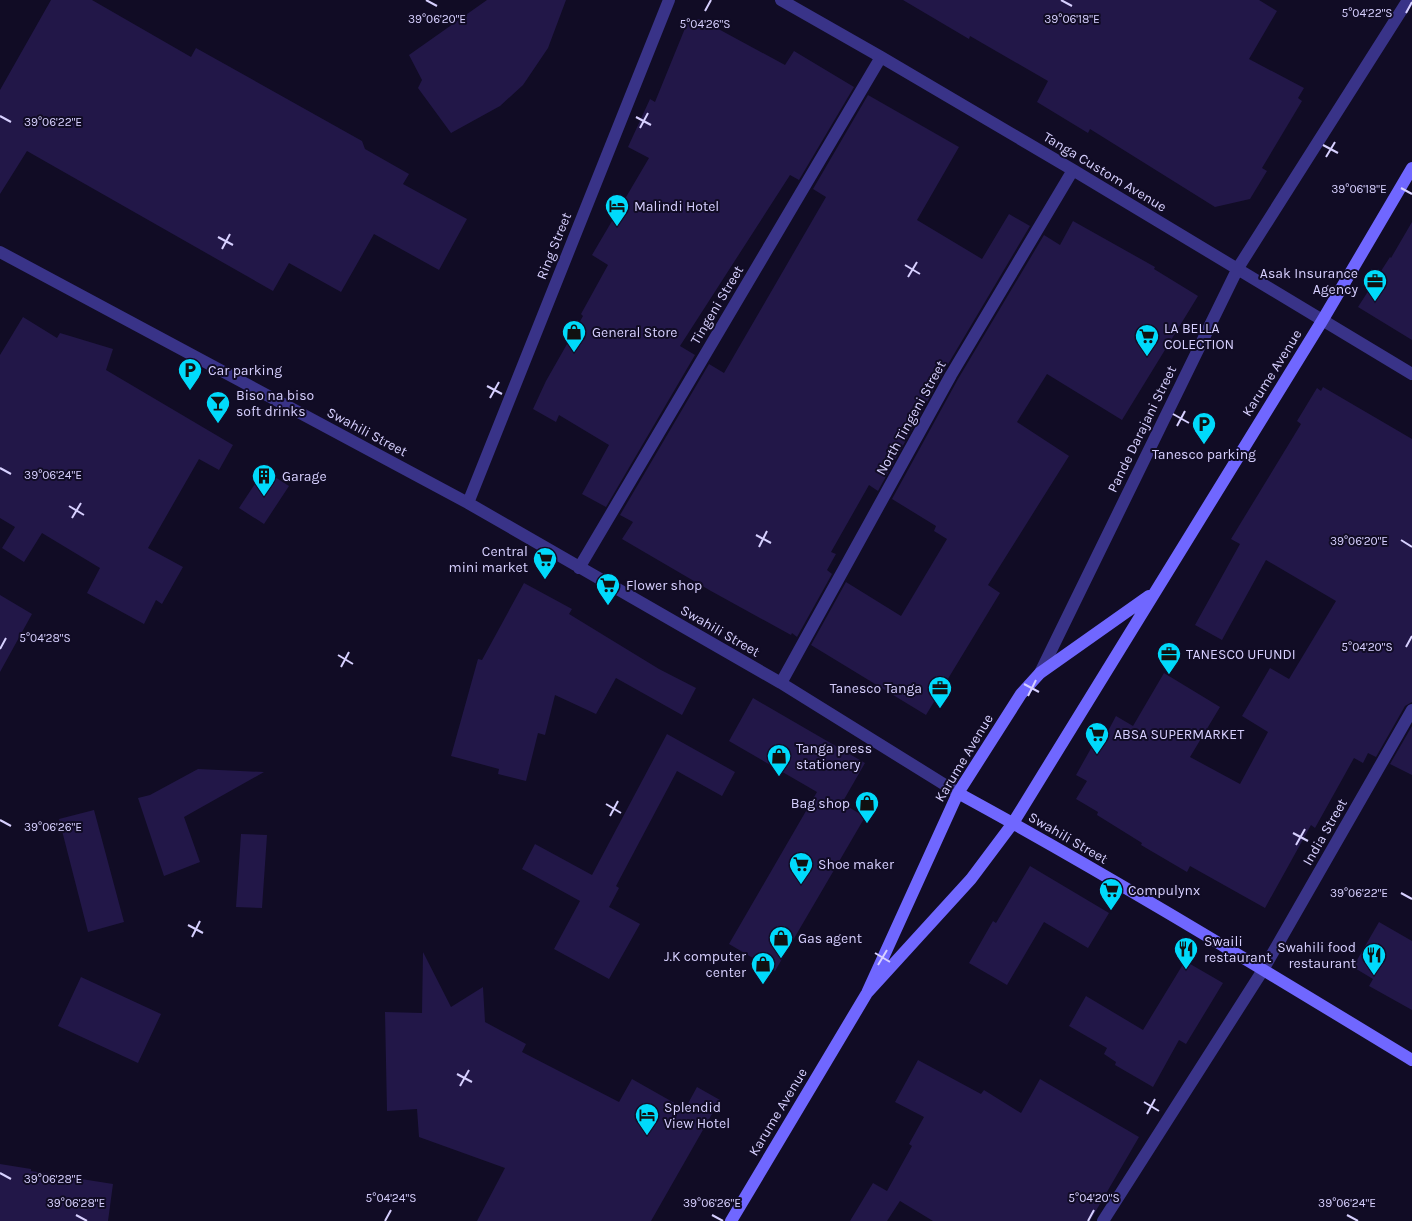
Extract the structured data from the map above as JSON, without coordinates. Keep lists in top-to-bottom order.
{
  "streets": {
    "main road": ["Karume Avenue", "Swahili Street"],
    "street": [
      "Tanga Custom Avenue",
      "Ring Street",
      "Tingeni Street",
      "North Tingeni Street",
      "Pande Darajani Street",
      "India Street"
    ]
  },
  "crossings": [
    ["Tanga Custom Avenue", "Tingeni Street"],
    ["Tanga Custom Avenue", "Karume Avenue"],
    ["Tanga Custom Avenue", "North Tingeni Street"],
    ["Tanga Custom Avenue", "Pande Darajani Street"],
    ["Ring Street", "Swahili Street"],
    ["Tingeni Street", "Swahili Street"],
    ["Karume Avenue", "Pande Darajani Street"],
    ["Karume Avenue", "Swahili Street"],
    ["North Tingeni Street", "Swahili Street"],
    ["Swahili Street", "India Street"]
  ],
  "places": {
    "hotel": ["Malindi Hotel", "Splendid View Hotel"],
    "office": ["Asak Insurance Agency", "TANESCO UFUNDI", "Tanesco Tanga"],
    "shop": [
      "General Store",
      "Tanga press stationery",
      "Bag shop",
      "Gas agent",
      "J.K computer center"
    ],
    "supermarket": [
      "LA BELLA COLECTION",
      "Central mini market",
      "Flower shop",
      "ABSA SUPERMARKET",
      "Shoe maker",
      "Compulynx"
    ],
    "parking": ["Car parking", "Tanesco parking"],
    "bar": ["Biso na biso soft drinks"],
    "building": ["Garage"],
    "restaurant": ["Swaili restaurant", "Swahili food restaurant"]
  },
  "coordinates": [
    "5°04'22\"S",
    "39°06'20\"E",
    "39°06'18\"E",
    "5°04'26\"S",
    "39°06'22\"E",
    "39°06'24\"E",
    "5°04'28\"S",
    "5°04'20\"S",
    "39°06'26\"E",
    "39°06'28\"E",
    "5°04'24\"S"
  ]
}
